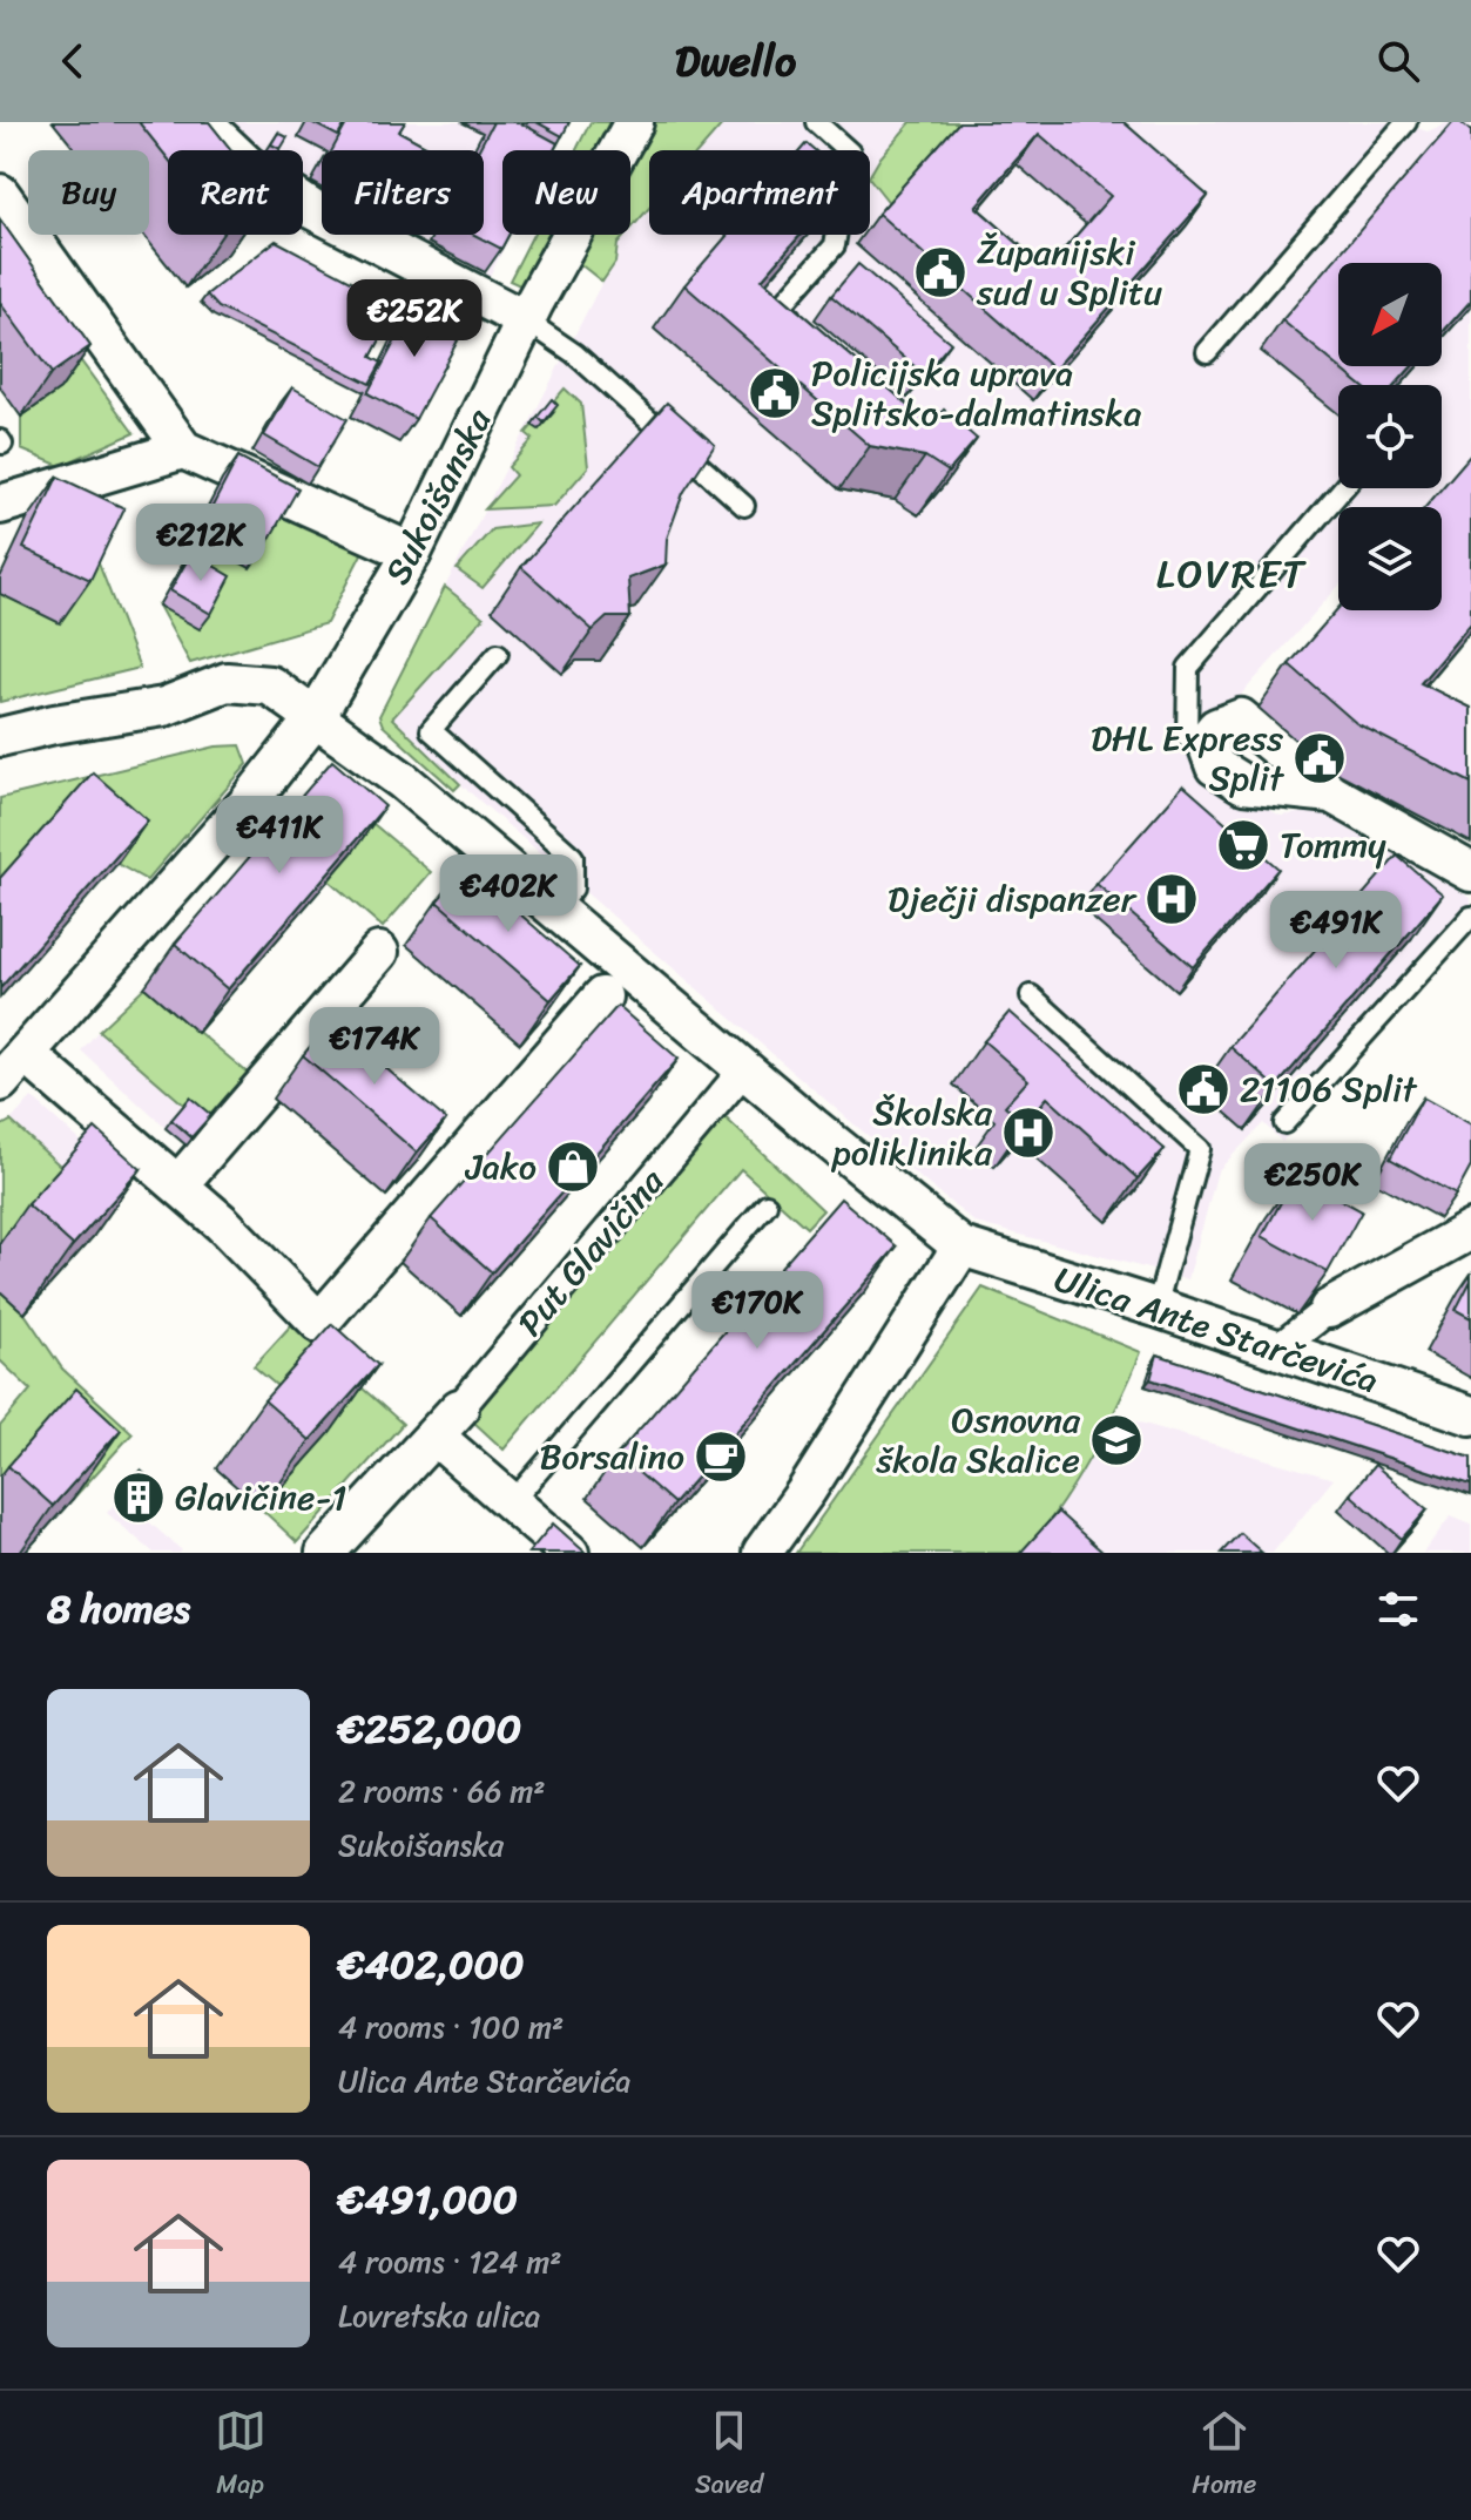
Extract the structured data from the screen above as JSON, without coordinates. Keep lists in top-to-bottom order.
{
  "streets": {
    "street": ["Sukoišanska", "Put Glavičina", "Ulica Ante Starčevića"]
  },
  "crossings": [
    ["Sukoišanska", "Ulica Ante Starčevića"],
    ["Put Glavičina", "Ulica Ante Starčevića"]
  ],
  "districts": ["LOVRET"],
  "places": {
    "public building": [
      "Županijski sud u Splitu",
      "Policijska uprava Splitsko-dalmatinska",
      "DHL Express Split",
      "21106 Split"
    ],
    "supermarket": ["Tommy"],
    "hospital": ["Dječji dispanzer", "Školska poliklinika"],
    "shop": ["Jako"],
    "school or university": ["Osnovna škola Skalice"],
    "cafe": ["Borsalino"],
    "building": ["Glavičine-1"]
  },
  "north": "bottom left",
  "page": {
    "header": "Dwello",
    "chip": [
      "Buy",
      "Rent",
      "Filters",
      "New",
      "Apartment"
    ],
    "price": [
      "€252K",
      "€212K",
      "€411K",
      "€402K",
      "€491K",
      "€174K",
      "€250K",
      "€170K"
    ],
    "heading": "8 homes",
    "list": [
      {
        "name": "€252,000",
        "note": "2 rooms · 66 m² · Sukoišanska"
      },
      {
        "name": "€402,000",
        "note": "4 rooms · 100 m² · Ulica Ante Starčevića"
      },
      {
        "name": "€491,000",
        "note": "4 rooms · 124 m² · Lovretska ulica"
      }
    ],
    "tabs": ["Map", "Saved", "Home"]
  }
}
